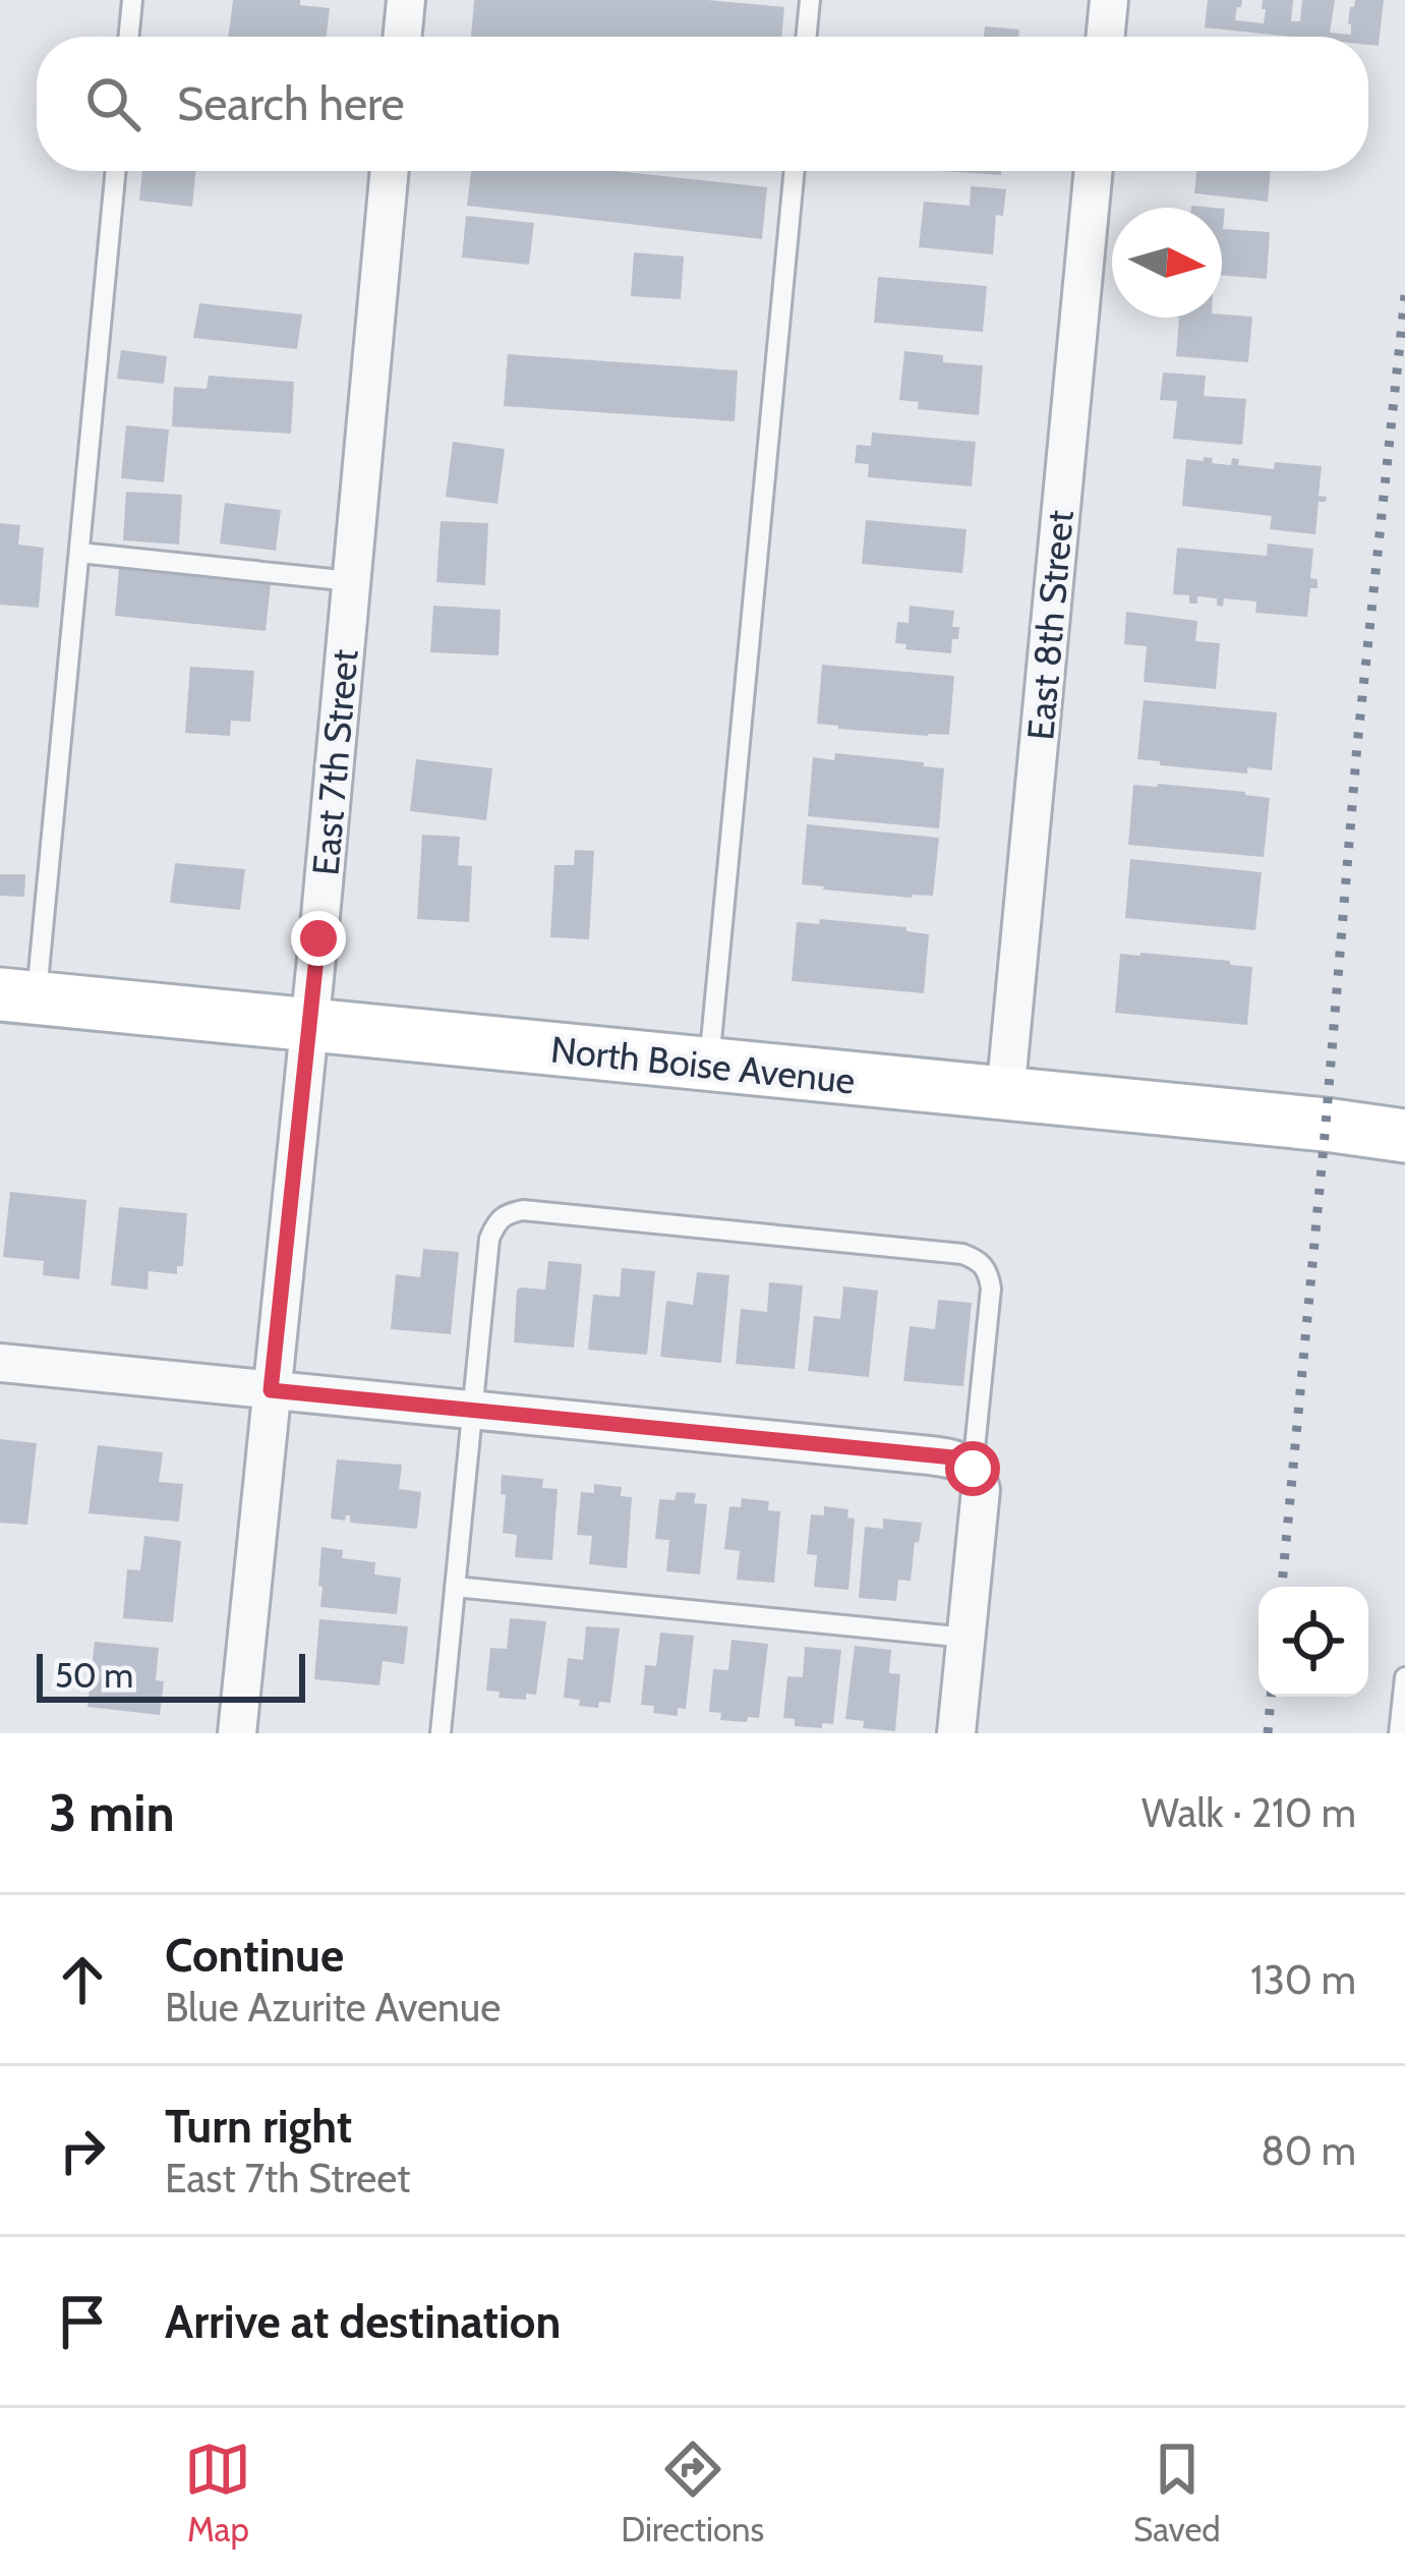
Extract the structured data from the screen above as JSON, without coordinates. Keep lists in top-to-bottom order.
{
  "streets": {
    "street": ["East 8th Street", "East 7th Street", "North Boise Avenue"]
  },
  "crossings": [
    ["East 8th Street", "North Boise Avenue"],
    ["East 7th Street", "North Boise Avenue"]
  ],
  "scale_bar": "50 m",
  "north": "right",
  "page": {
    "search": "Search here",
    "scale": "50 m",
    "heading": ["3 min", "Walk · 210 m"],
    "list": [
      ["Continue", "Blue Azurite Avenue", "130 m"],
      ["Turn right", "East 7th Street", "80 m"],
      "Arrive at destination"
    ],
    "nav": ["Map", "Directions", "Saved"]
  }
}
